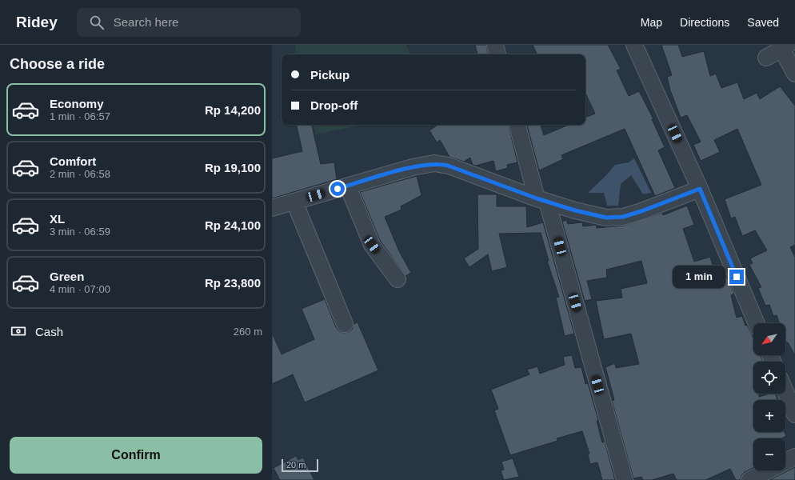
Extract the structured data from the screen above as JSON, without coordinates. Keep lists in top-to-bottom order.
{
  "scale_bar": "20 m",
  "north": "bottom left",
  "page": {
    "header": "Ridey",
    "search": "Search here",
    "nav": ["Map", "Directions", "Saved"],
    "heading": "Choose a ride",
    "banner": ["Pickup", "Drop-off"],
    "list": [
      {
        "name": "Economy",
        "note": "1 min · 06:57",
        "value": "Rp 14,200"
      },
      {
        "name": "Comfort",
        "note": "2 min · 06:58",
        "value": "Rp 19,100"
      },
      {
        "name": "XL",
        "note": "3 min · 06:59",
        "value": "Rp 24,100"
      },
      {
        "name": "Green",
        "note": "4 min · 07:00",
        "value": "Rp 23,800"
      }
    ],
    "bubble": "1 min",
    "pay": ["Cash", "260 m"],
    "map_buttons": ["+", "−"],
    "buttons": "Confirm",
    "scale": "20 m"
  }
}
